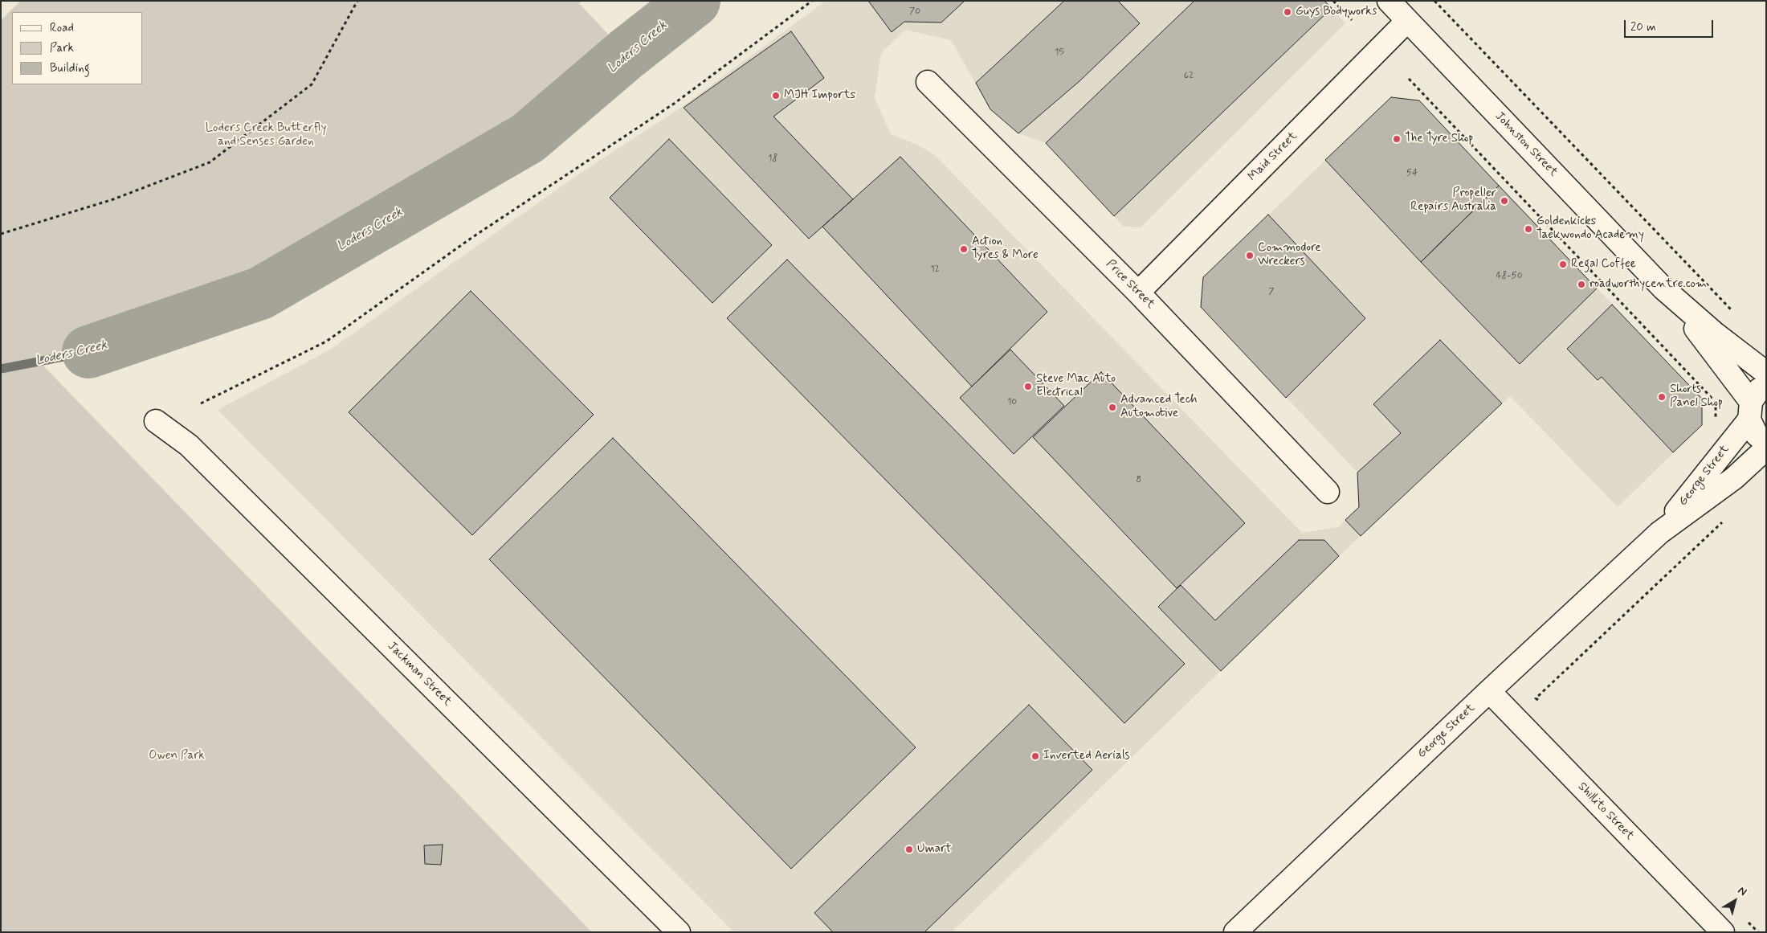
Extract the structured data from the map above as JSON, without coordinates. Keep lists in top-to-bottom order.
{
  "streets": {
    "street": [
      "Johnston Street",
      "Maid Street",
      "Price Street",
      "George Street",
      "Jackman Street",
      "Shillito Street"
    ]
  },
  "crossings": [
    ["Johnston Street", "Maid Street"],
    ["Johnston Street", "George Street"],
    ["Maid Street", "Price Street"],
    ["George Street", "Shillito Street"]
  ],
  "water": ["Loders Creek"],
  "parks": ["Loders Creek Butterfly and Senses Garden", "Owen Park"],
  "places": [
    "Guys Bodyworks",
    "MJH Imports",
    "The Tyre Shop",
    "Propeller Repairs Australia",
    "Goldenkicks Taekwondo Academy",
    "Action Tyres & More",
    "Commodore Wreckers",
    "Regal Coffee",
    "roadworthycentre.com",
    "Steve Mac Auto Electrical",
    "Shorts Panel Shop",
    "Advanced Tech Automotive",
    "Inverted Aerials",
    "Umart"
  ],
  "house_numbers": [
    "70",
    "15",
    "62",
    "18",
    "54",
    "12",
    "48-50",
    "7",
    "10",
    "8"
  ],
  "legend": ["Road", "Park", "Building"],
  "scale_bar": "20 m",
  "north": "top right"
}
